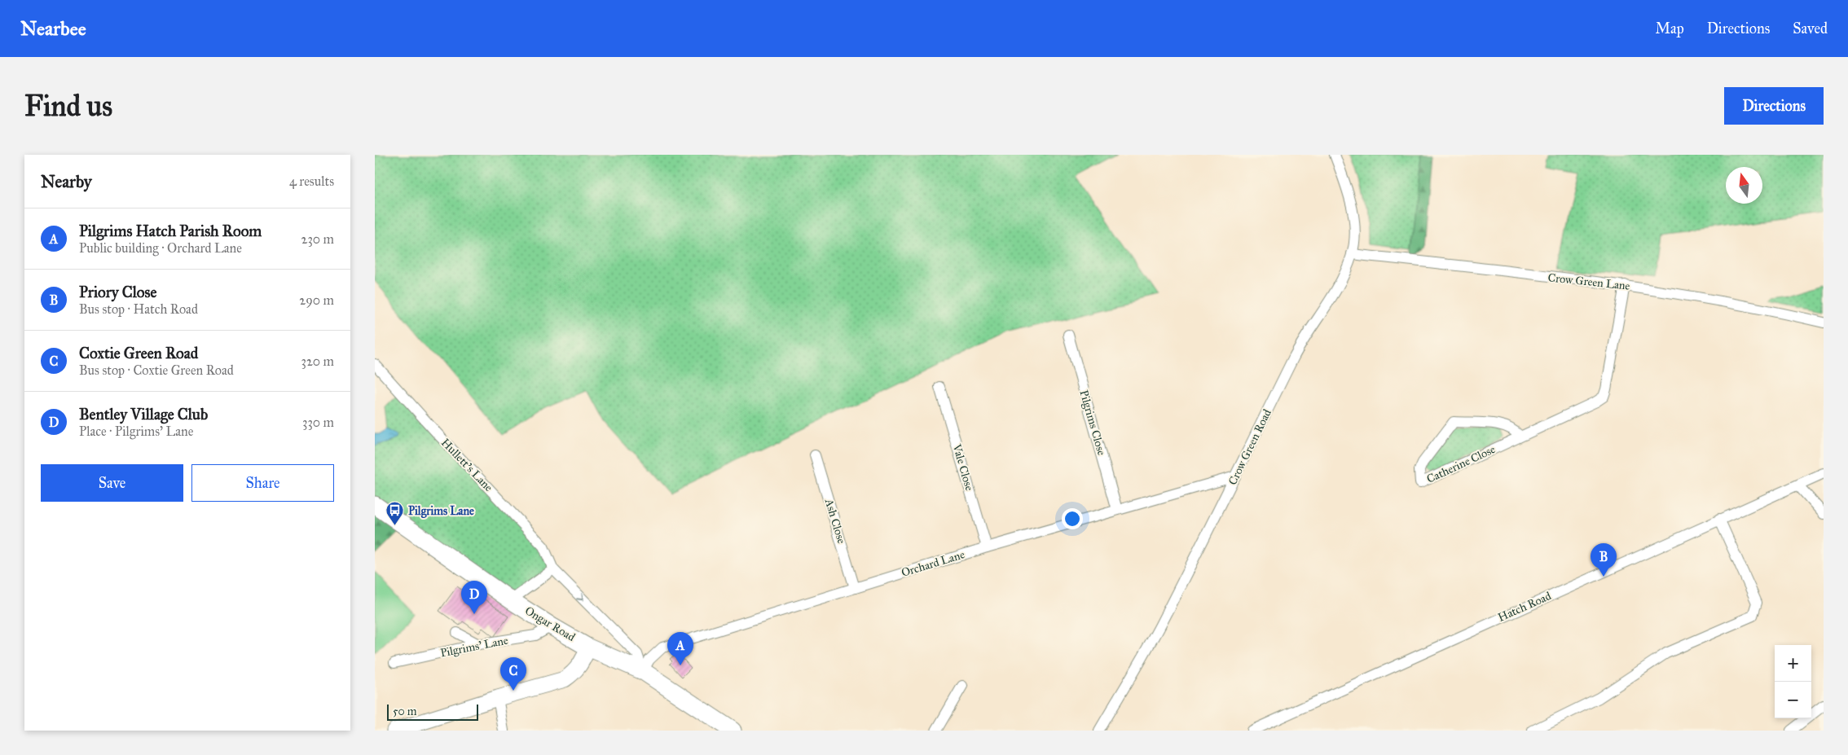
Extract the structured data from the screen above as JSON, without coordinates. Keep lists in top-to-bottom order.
{
  "streets": {
    "main road": ["Ongar Road"],
    "street": [
      "Crow Green Lane",
      "Pilgrims Close",
      "Crow Green Road",
      "Catherine Close",
      "Hullett's Lane",
      "Vale Close",
      "Ash Close",
      "Orchard Lane",
      "Hatch Road",
      "Pilgrims' Lane"
    ]
  },
  "crossings": [
    ["Crow Green Lane", "Crow Green Road"],
    ["Crow Green Lane", "Catherine Close"],
    ["Pilgrims Close", "Orchard Lane"],
    ["Crow Green Road", "Orchard Lane"],
    ["Hullett's Lane", "Orchard Lane"],
    ["Hullett's Lane", "Ongar Road"],
    ["Vale Close", "Orchard Lane"],
    ["Ash Close", "Orchard Lane"],
    ["Orchard Lane", "Ongar Road"],
    ["Ongar Road", "Pilgrims' Lane"]
  ],
  "places": {
    "bus stop": ["Pilgrims Lane"]
  },
  "scale_bar": "50 m",
  "north": "top",
  "page": {
    "header": "Nearbee",
    "nav": ["Map", "Directions", "Saved"],
    "buttons": [
      "Directions",
      ["Save", "Share"]
    ],
    "title": "Find us",
    "heading": ["Nearby", "4 results"],
    "list": [
      {
        "mark": "A",
        "name": "Pilgrims Hatch Parish Room",
        "note": "Public building · Orchard Lane",
        "value": "230 m"
      },
      {
        "mark": "B",
        "name": "Priory Close",
        "note": "Bus stop · Hatch Road",
        "value": "290 m"
      },
      {
        "mark": "C",
        "name": "Coxtie Green Road",
        "note": "Bus stop · Coxtie Green Road",
        "value": "320 m"
      },
      {
        "mark": "D",
        "name": "Bentley Village Club",
        "note": "Place · Pilgrims' Lane",
        "value": "330 m"
      }
    ],
    "pins": [
      "B",
      "D",
      "A",
      "C"
    ],
    "map_buttons": ["+", "−"],
    "scale": "50 m"
  }
}
